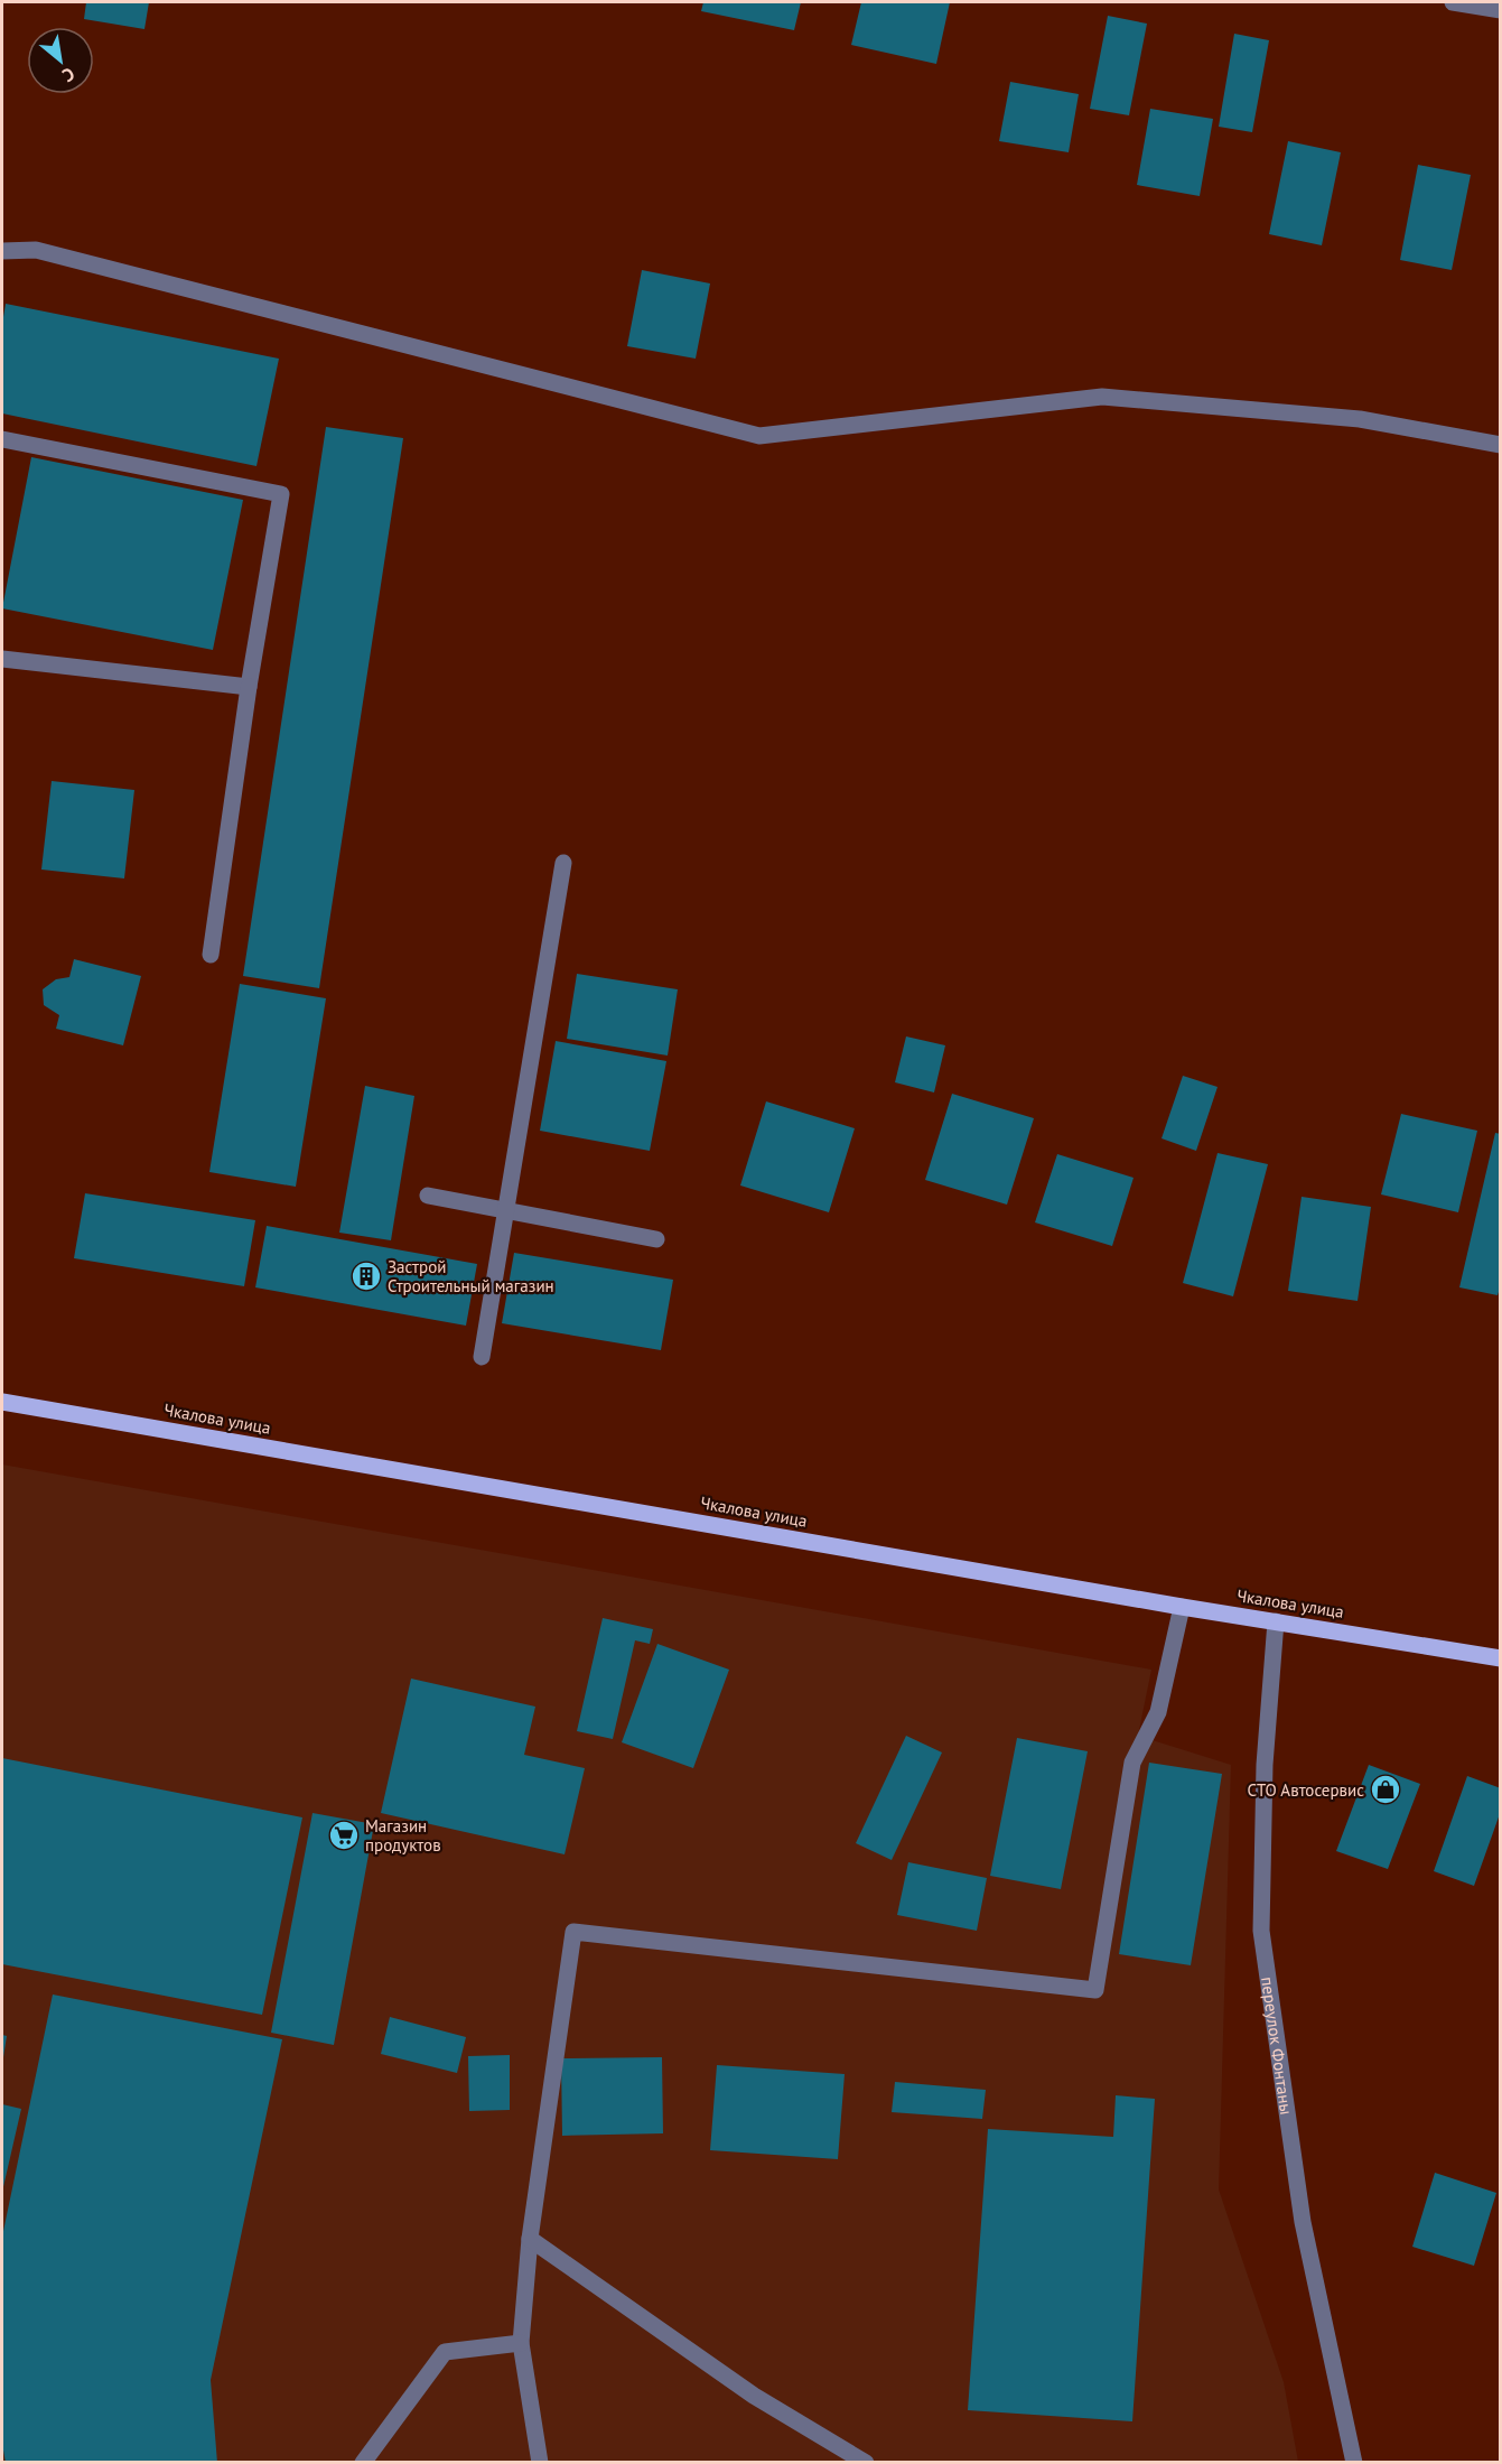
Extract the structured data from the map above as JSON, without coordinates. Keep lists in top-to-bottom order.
{
  "streets": {
    "main road": ["Чкалова улица"],
    "street": ["переулок Фонтаны"]
  },
  "crossings": [
    ["Чкалова улица", "переулок Фонтаны"]
  ],
  "places": {
    "building": ["Застрой Строительный магазин"],
    "shop": ["СТО Автосервис"],
    "supermarket": ["Магазин продуктов"]
  },
  "north": "bottom right"
}
